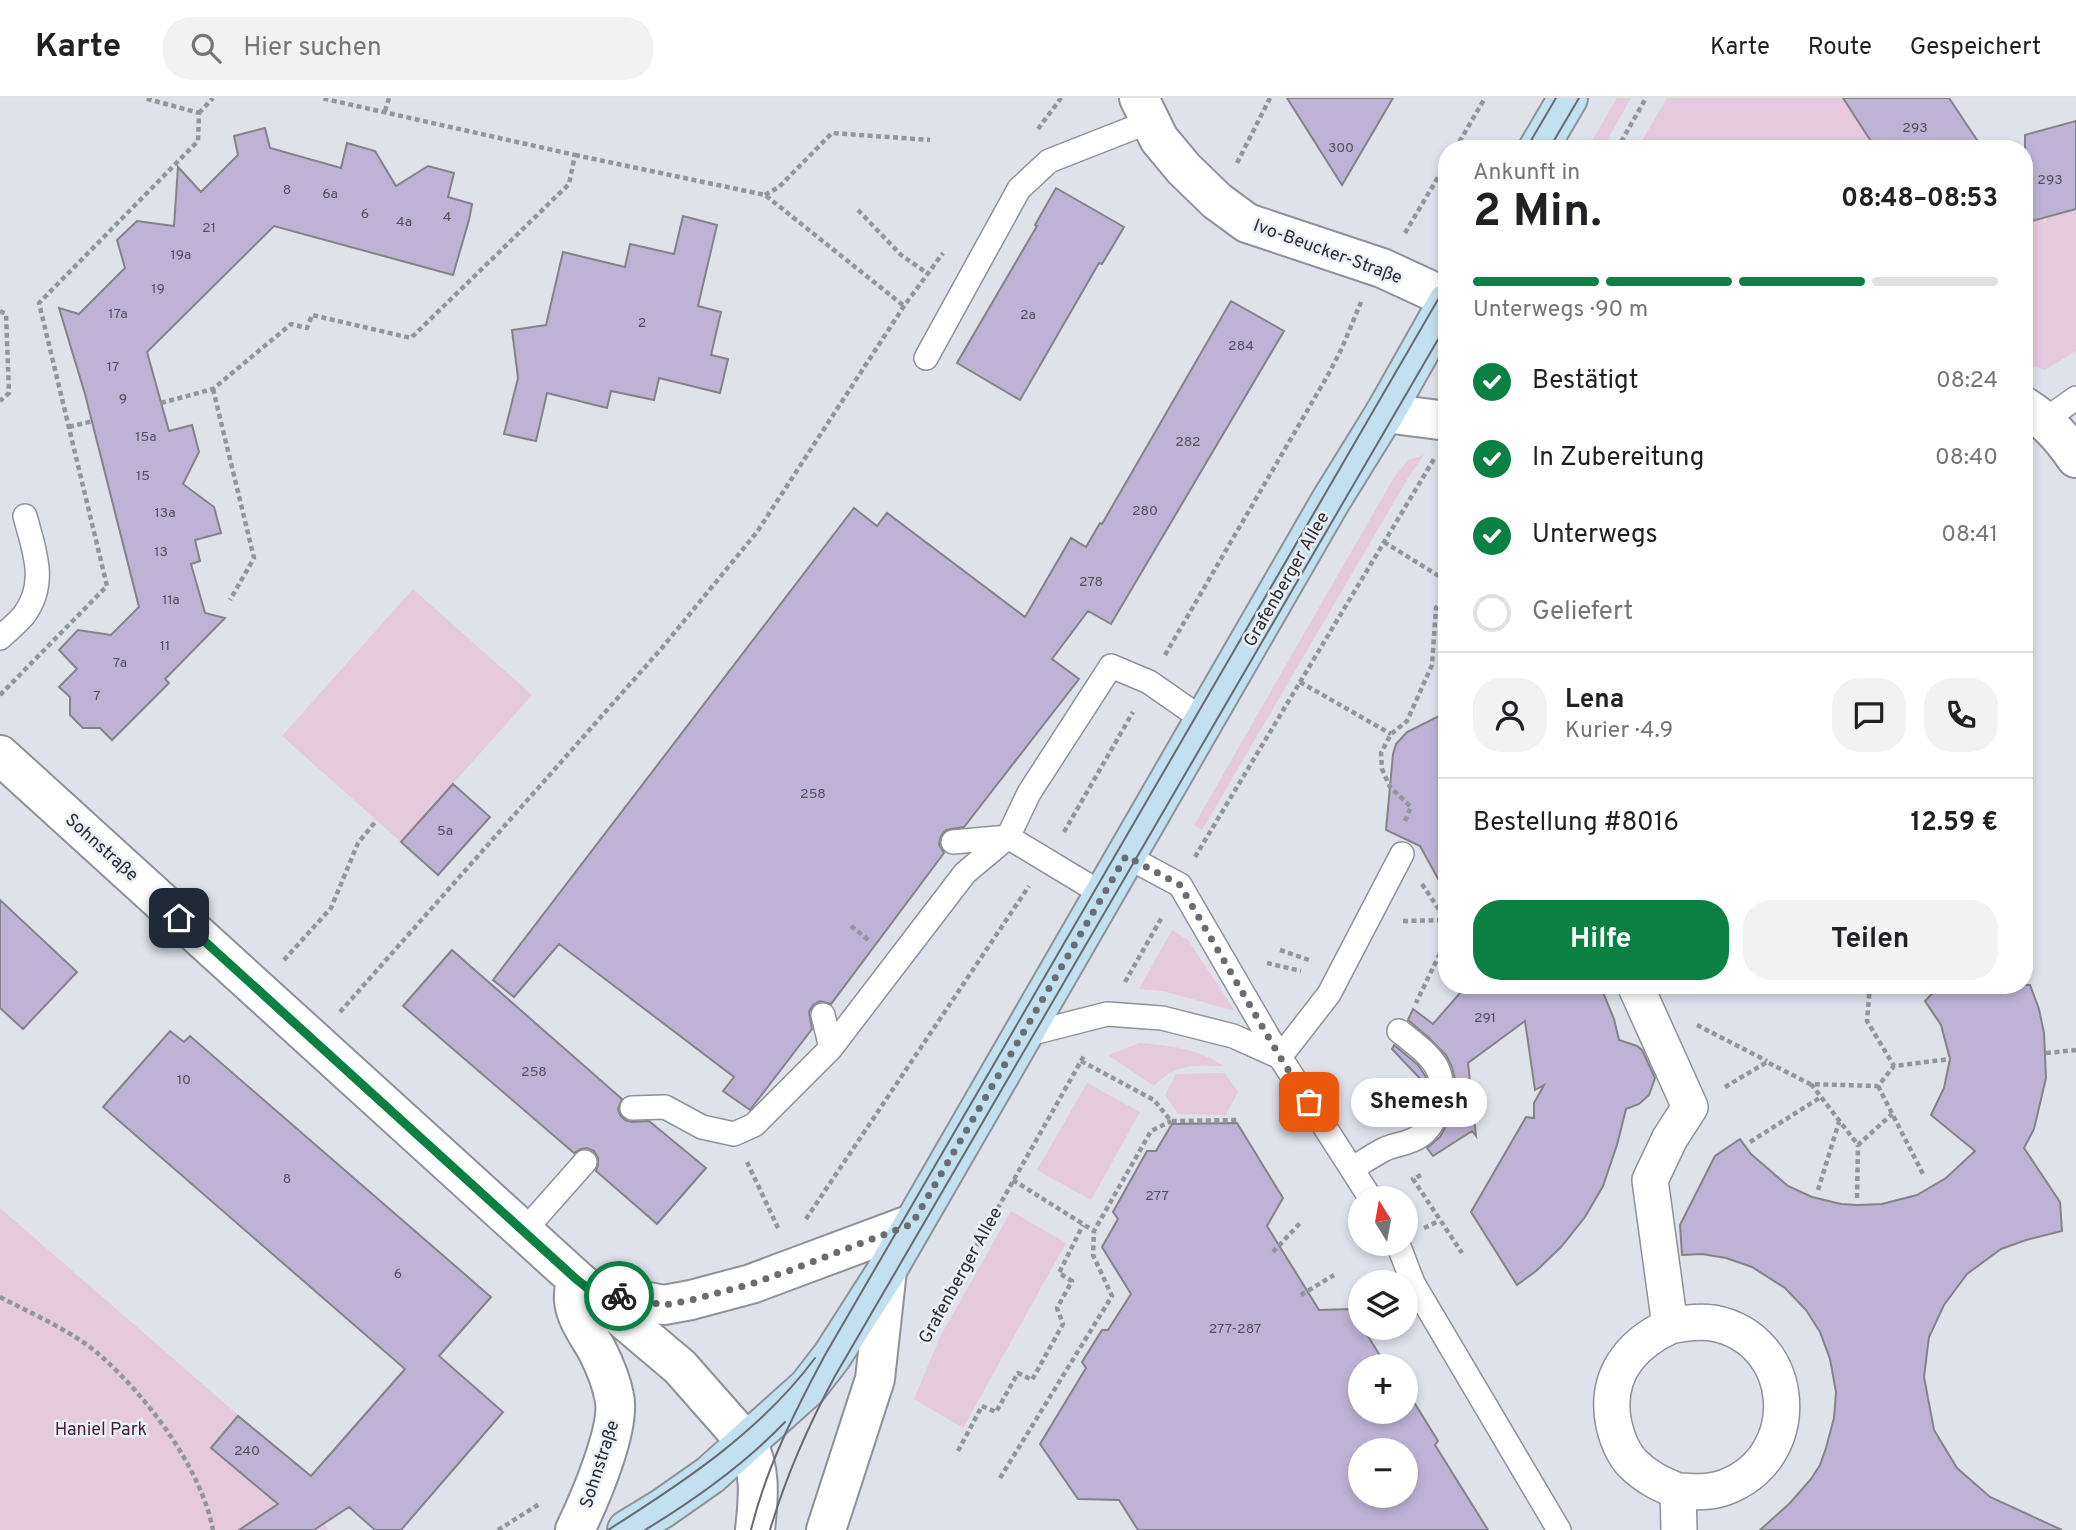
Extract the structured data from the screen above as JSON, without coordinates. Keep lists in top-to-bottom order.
{
  "streets": {
    "main road": ["Grafenberger Allee"],
    "street": ["Ivo-Beucker-Straße", "Sohnstraße"]
  },
  "crossings": [
    ["Grafenberger Allee", "Sohnstraße"]
  ],
  "parks": ["Haniel Park"],
  "places": ["Shemesh"],
  "house_numbers": [
    "293",
    "300",
    "293",
    "8",
    "6a",
    "6",
    "4",
    "4a",
    "21",
    "19a",
    "19",
    "17a",
    "2a",
    "2",
    "284",
    "17",
    "9",
    "15a",
    "282",
    "15",
    "280",
    "13a",
    "13",
    "278",
    "11a",
    "11",
    "7a",
    "7",
    "258",
    "5a",
    "291",
    "258",
    "10",
    "8",
    "277",
    "6",
    "277-287",
    "240"
  ],
  "north": "top",
  "page": {
    "header": "Karte",
    "search": "Hier suchen",
    "nav": ["Karte", "Route", "Gespeichert"],
    "heading": ["2 Min.", "Ankunft in", "08:48–08:53"],
    "panel": [
      "Lena",
      "Kurier · 4.9",
      "Bestellung #8016",
      "12.59 €"
    ],
    "bar": "Unterwegs · 90 m",
    "list": [
      ["Bestätigt", "08:24"],
      ["In Zubereitung", "08:40"],
      ["Unterwegs", "08:41"],
      "Geliefert"
    ],
    "buttons": ["Hilfe", "Teilen"],
    "bubble": "Shemesh",
    "map_buttons": ["+", "−"]
  }
}
